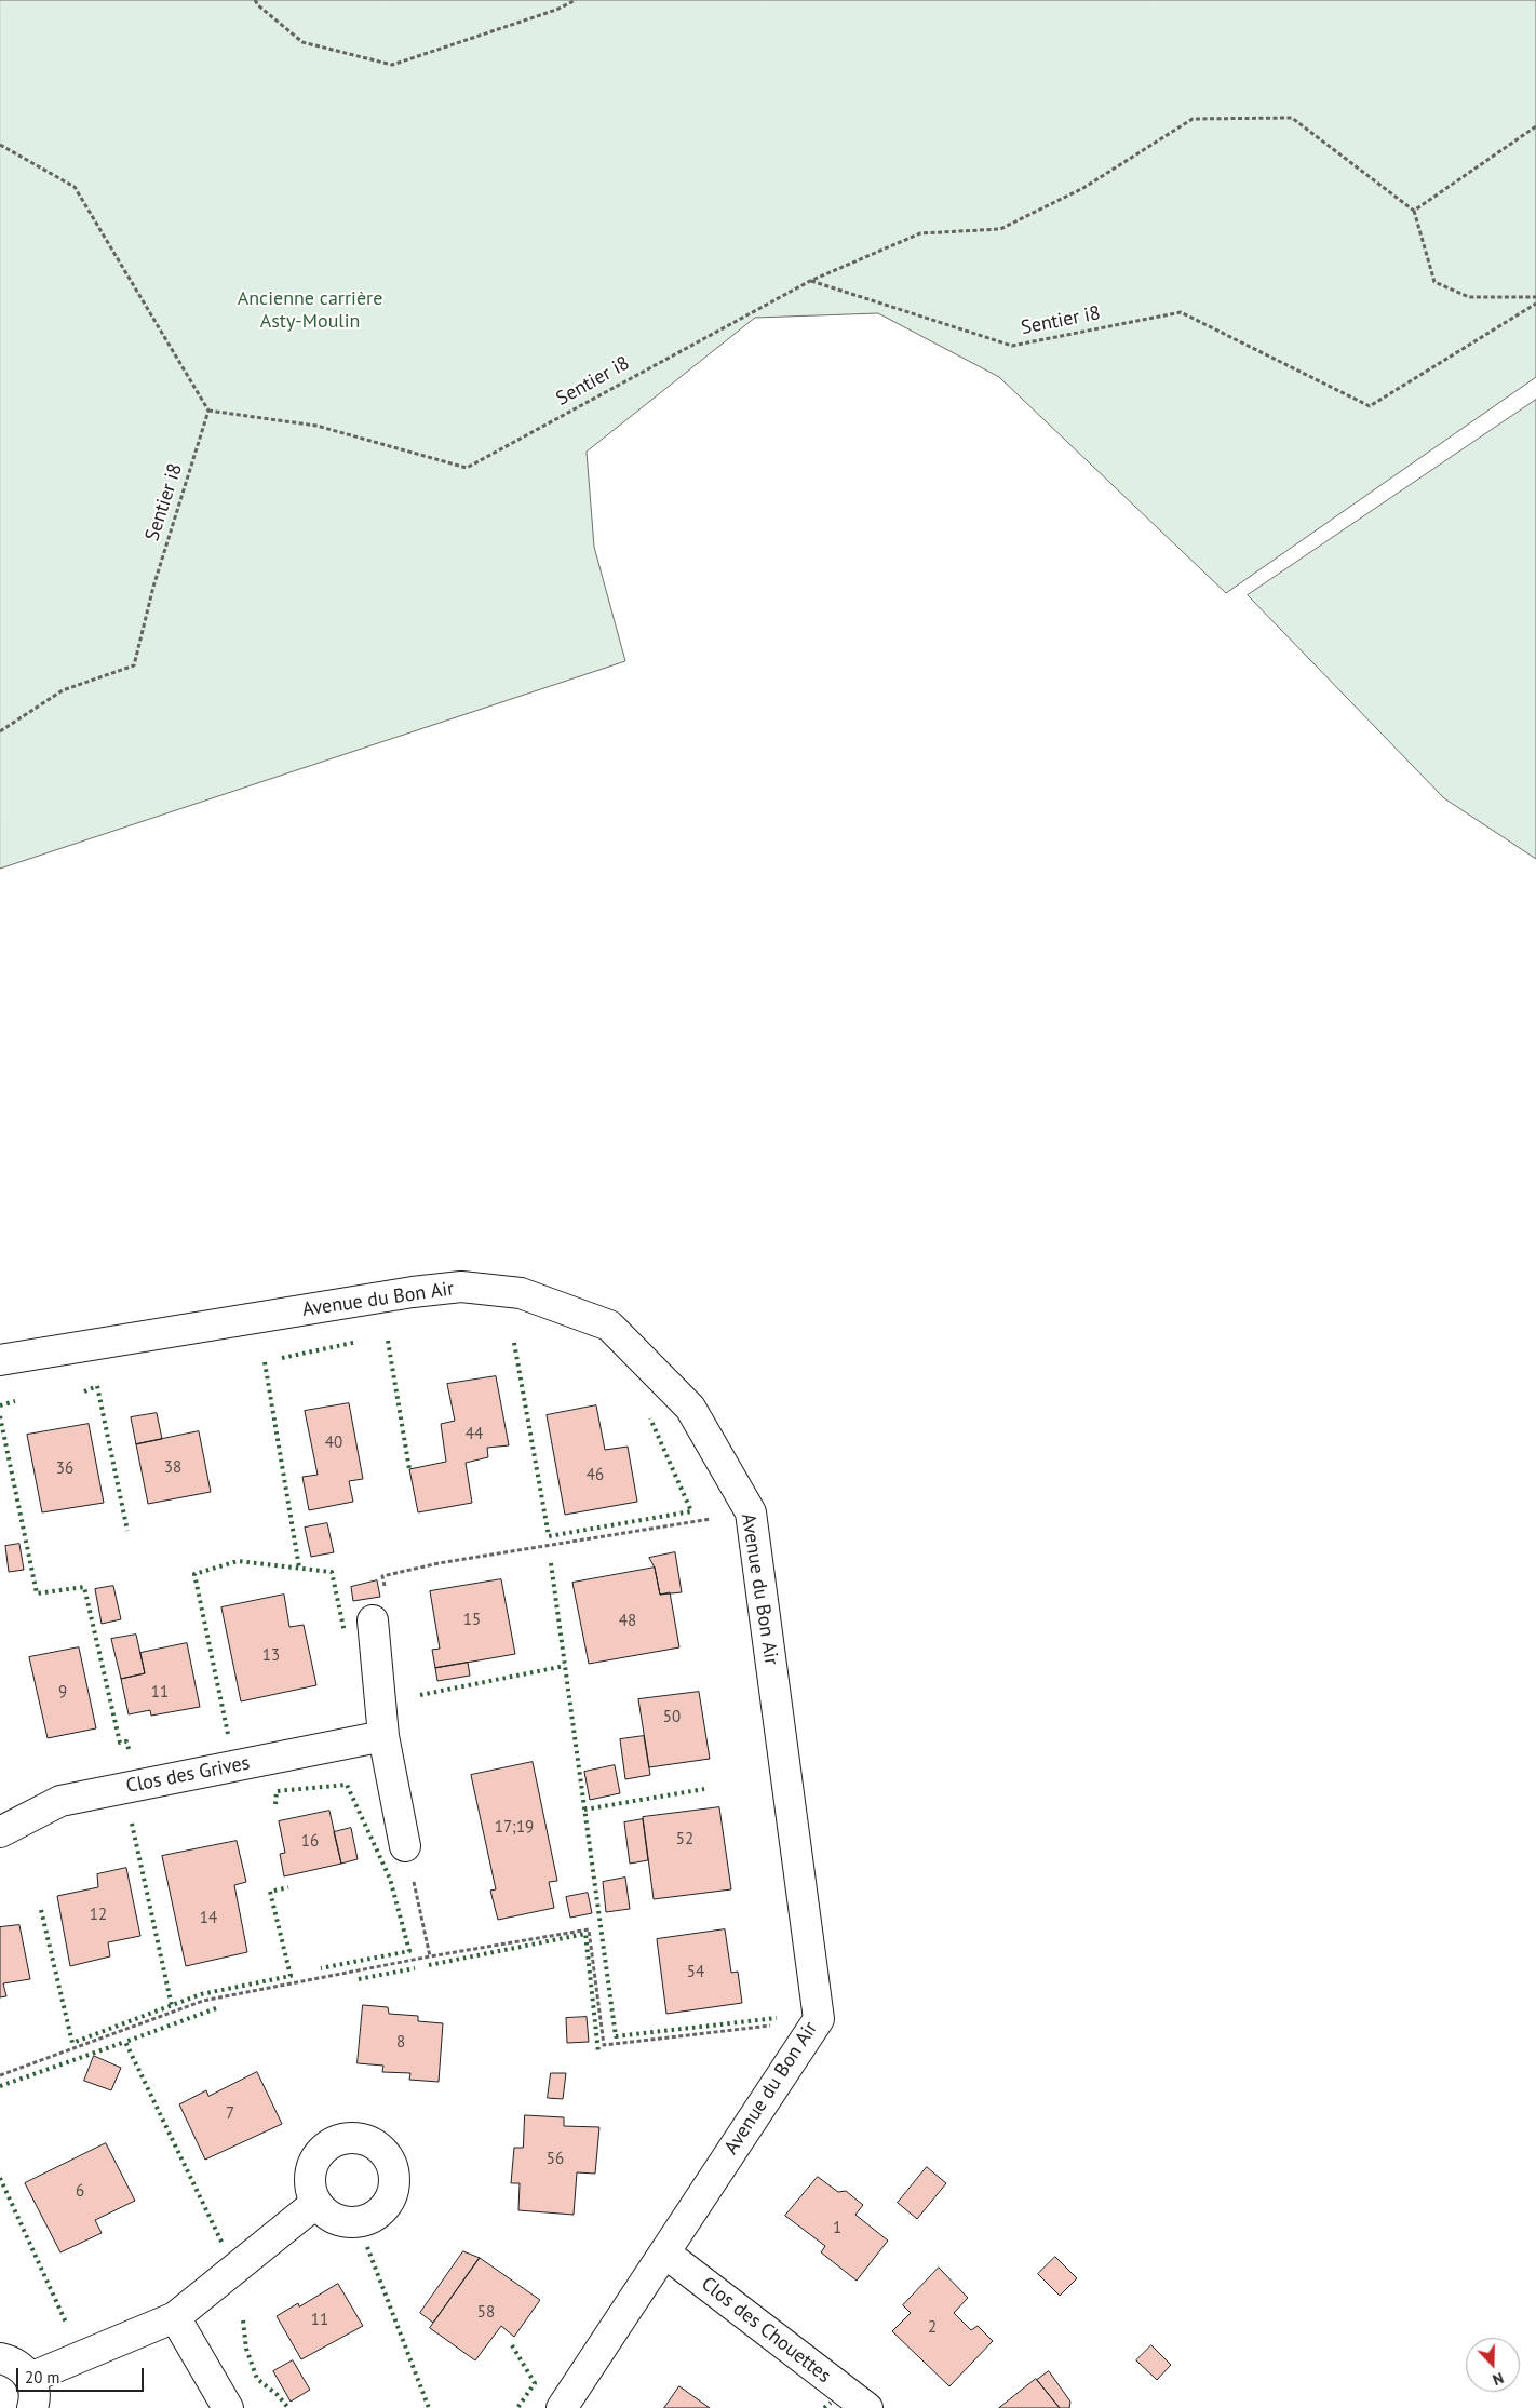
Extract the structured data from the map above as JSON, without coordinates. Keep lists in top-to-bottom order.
{
  "streets": {
    "street": ["Avenue du Bon Air", "Clos des Grives", "Clos des Chouettes"],
    "path": ["Sentier i8"]
  },
  "crossings": [
    ["Avenue du Bon Air", "Clos des Chouettes"]
  ],
  "parks": ["Ancienne carrière Asty-Moulin"],
  "house_numbers": [
    "44",
    "40",
    "38",
    "36",
    "46",
    "15",
    "48",
    "13",
    "9",
    "11",
    "50",
    "17;19",
    "52",
    "16",
    "12",
    "14",
    "54",
    "8",
    "7",
    "56",
    "6",
    "1",
    "58",
    "11",
    "2"
  ],
  "scale_bar": "20 m",
  "north": "bottom"
}
